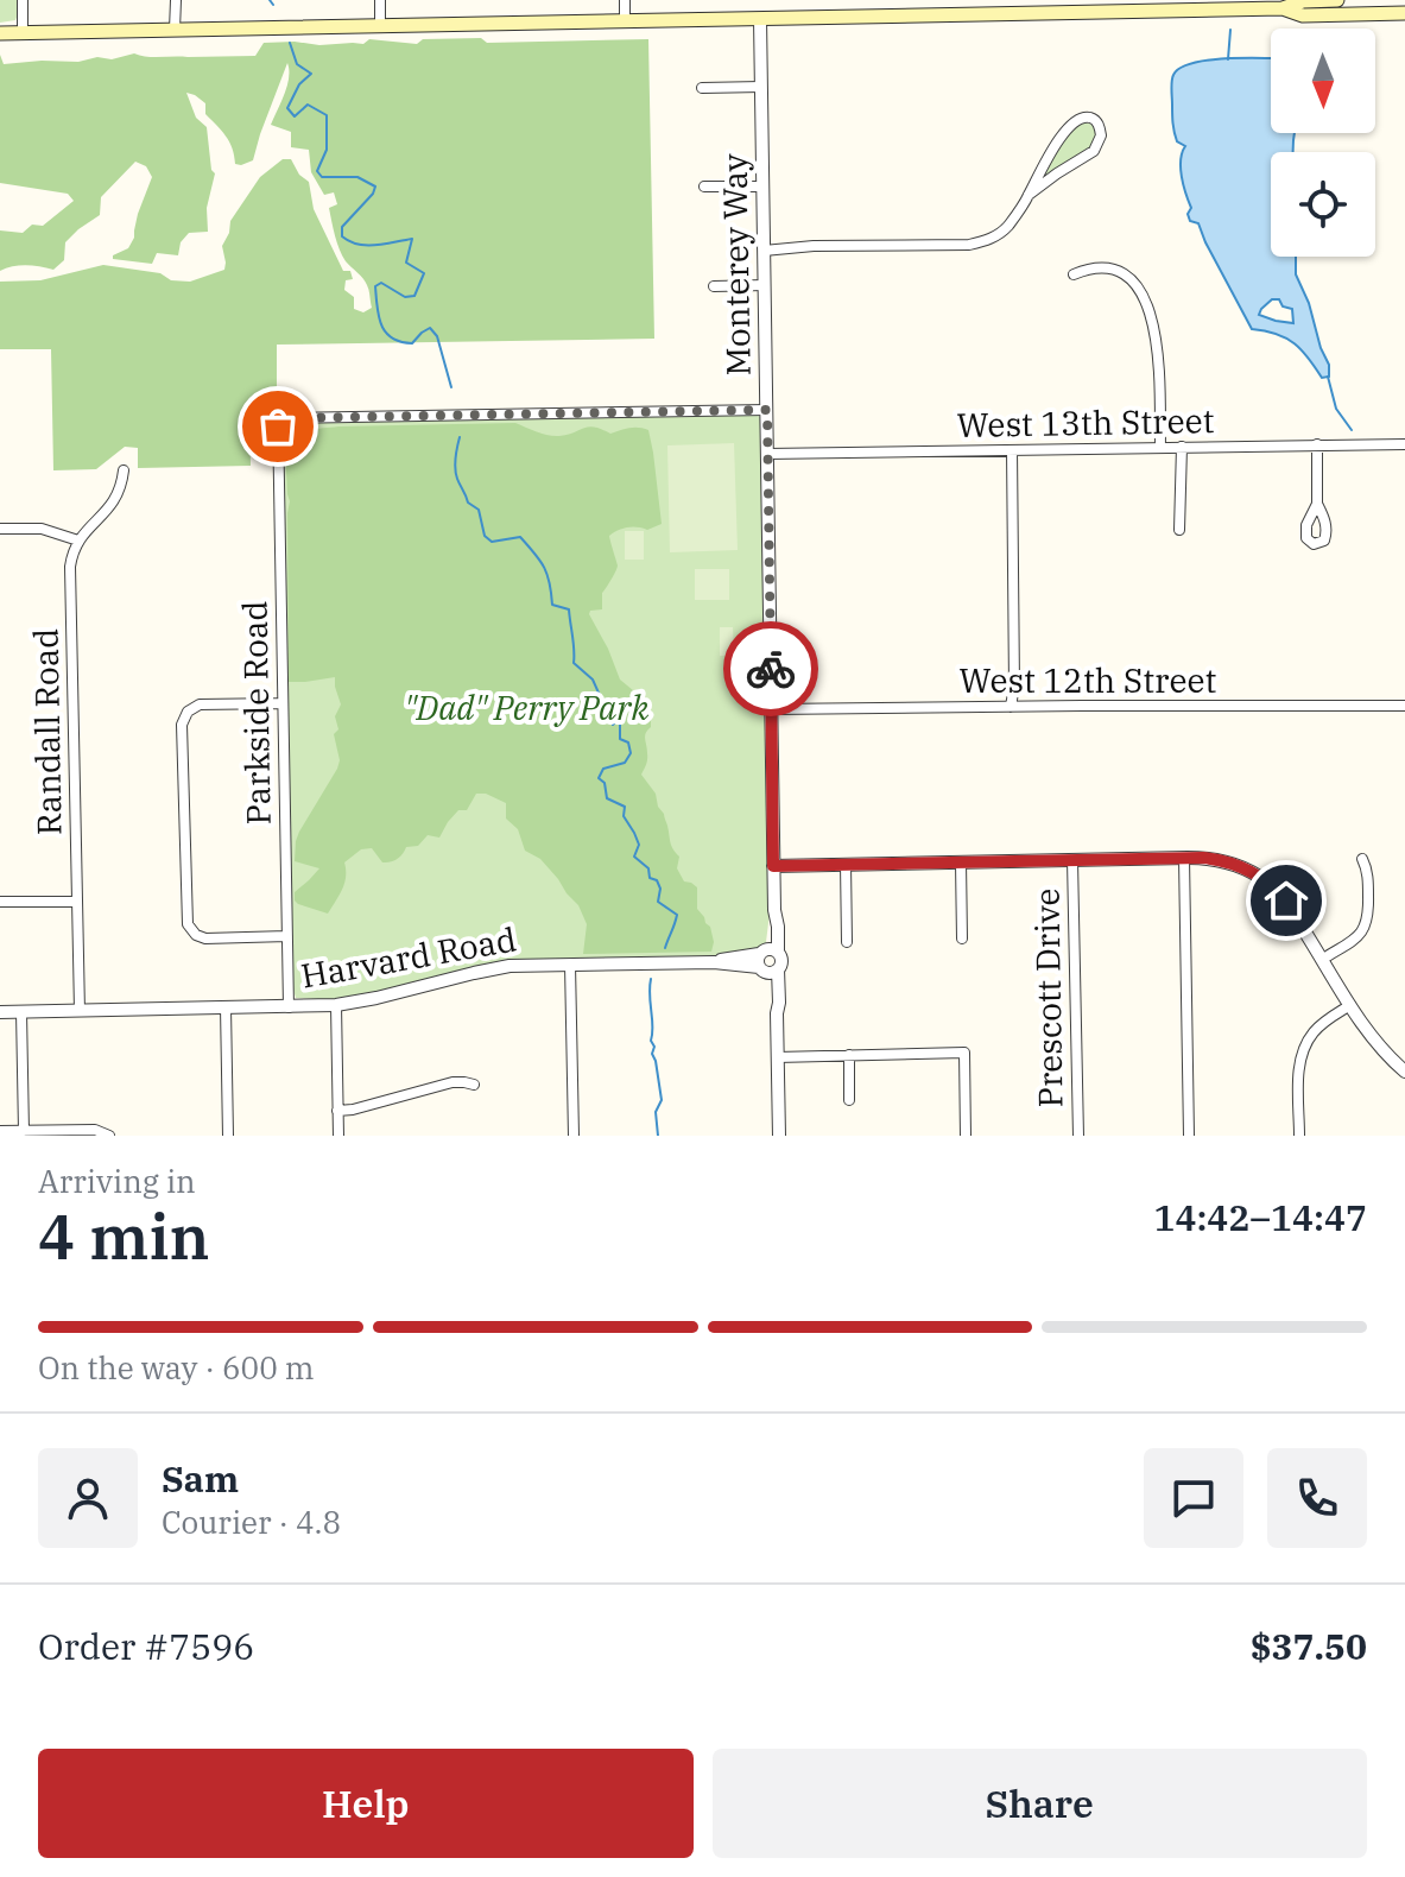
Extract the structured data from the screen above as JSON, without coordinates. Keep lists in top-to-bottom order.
{
  "streets": {
    "street": [
      "Monterey Way",
      "West 13th Street",
      "West 12th Street",
      "Parkside Road",
      "Randall Road",
      "Harvard Road",
      "Prescott Drive"
    ]
  },
  "crossings": [
    ["Monterey Way", "West 13th Street"],
    ["Monterey Way", "West 12th Street"],
    ["Monterey Way", "Parkside Road"],
    ["Monterey Way", "Harvard Road"],
    ["Parkside Road", "Harvard Road"],
    ["Randall Road", "Harvard Road"]
  ],
  "parks": ["\"Dad\" Perry Park"],
  "north": "bottom",
  "page": {
    "heading": ["4 min", "Arriving in", "14:42–14:47"],
    "panel": [
      "Sam",
      "Courier · 4.8",
      "Order #7596",
      "$37.50"
    ],
    "bar": "On the way · 600 m",
    "buttons": ["Help", "Share"]
  }
}
